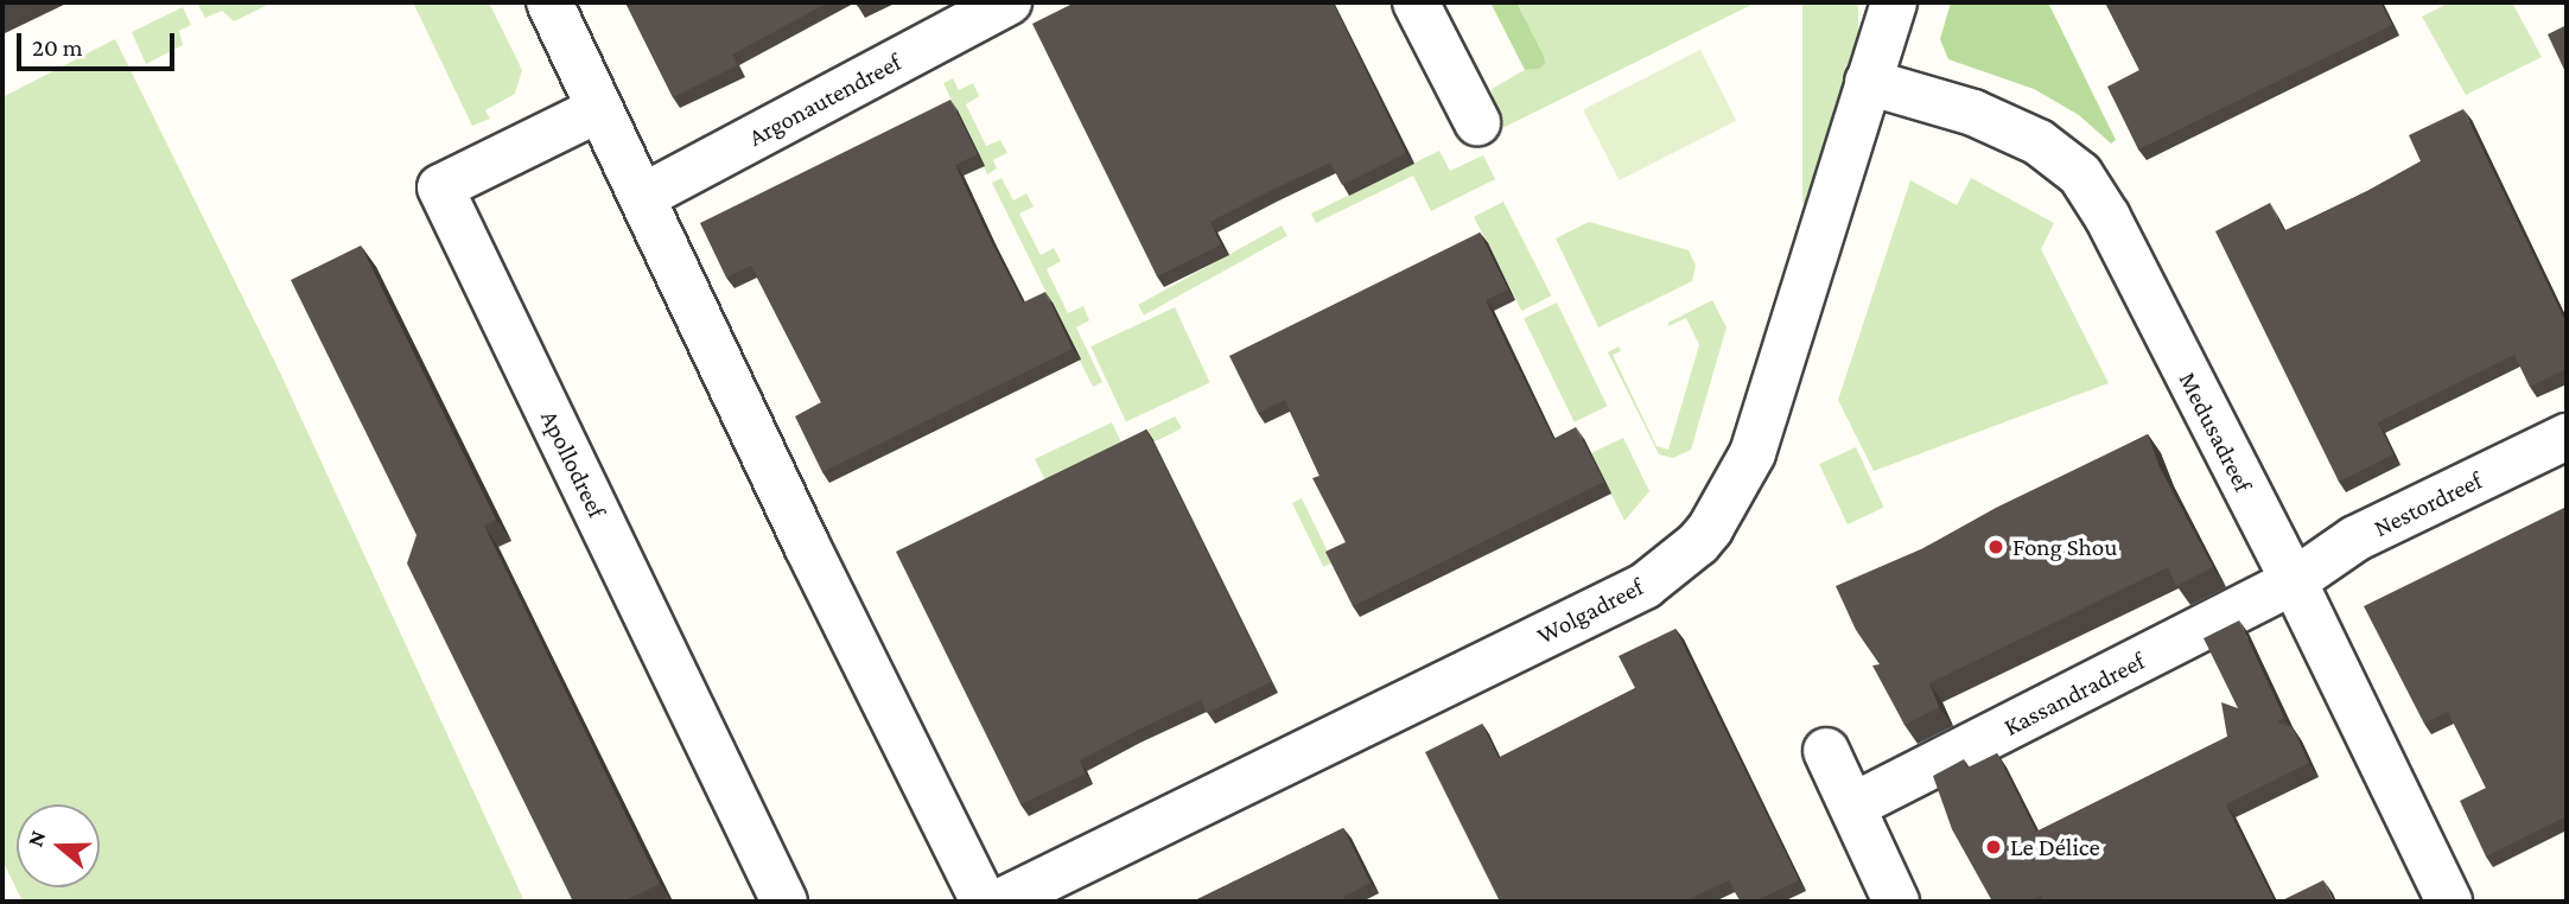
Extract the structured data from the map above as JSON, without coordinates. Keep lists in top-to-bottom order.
{
  "streets": {
    "street": [
      "Argonautendreef",
      "Medusadreef",
      "Apollodreef",
      "Nestordreef",
      "Wolgadreef",
      "Kassandradreef"
    ]
  },
  "crossings": [
    ["Medusadreef", "Nestordreef"],
    ["Medusadreef", "Wolgadreef"],
    ["Medusadreef", "Kassandradreef"],
    ["Nestordreef", "Kassandradreef"]
  ],
  "places": ["Fong Shou", "Le Délice"],
  "scale_bar": "20 m",
  "north": "left"
}
